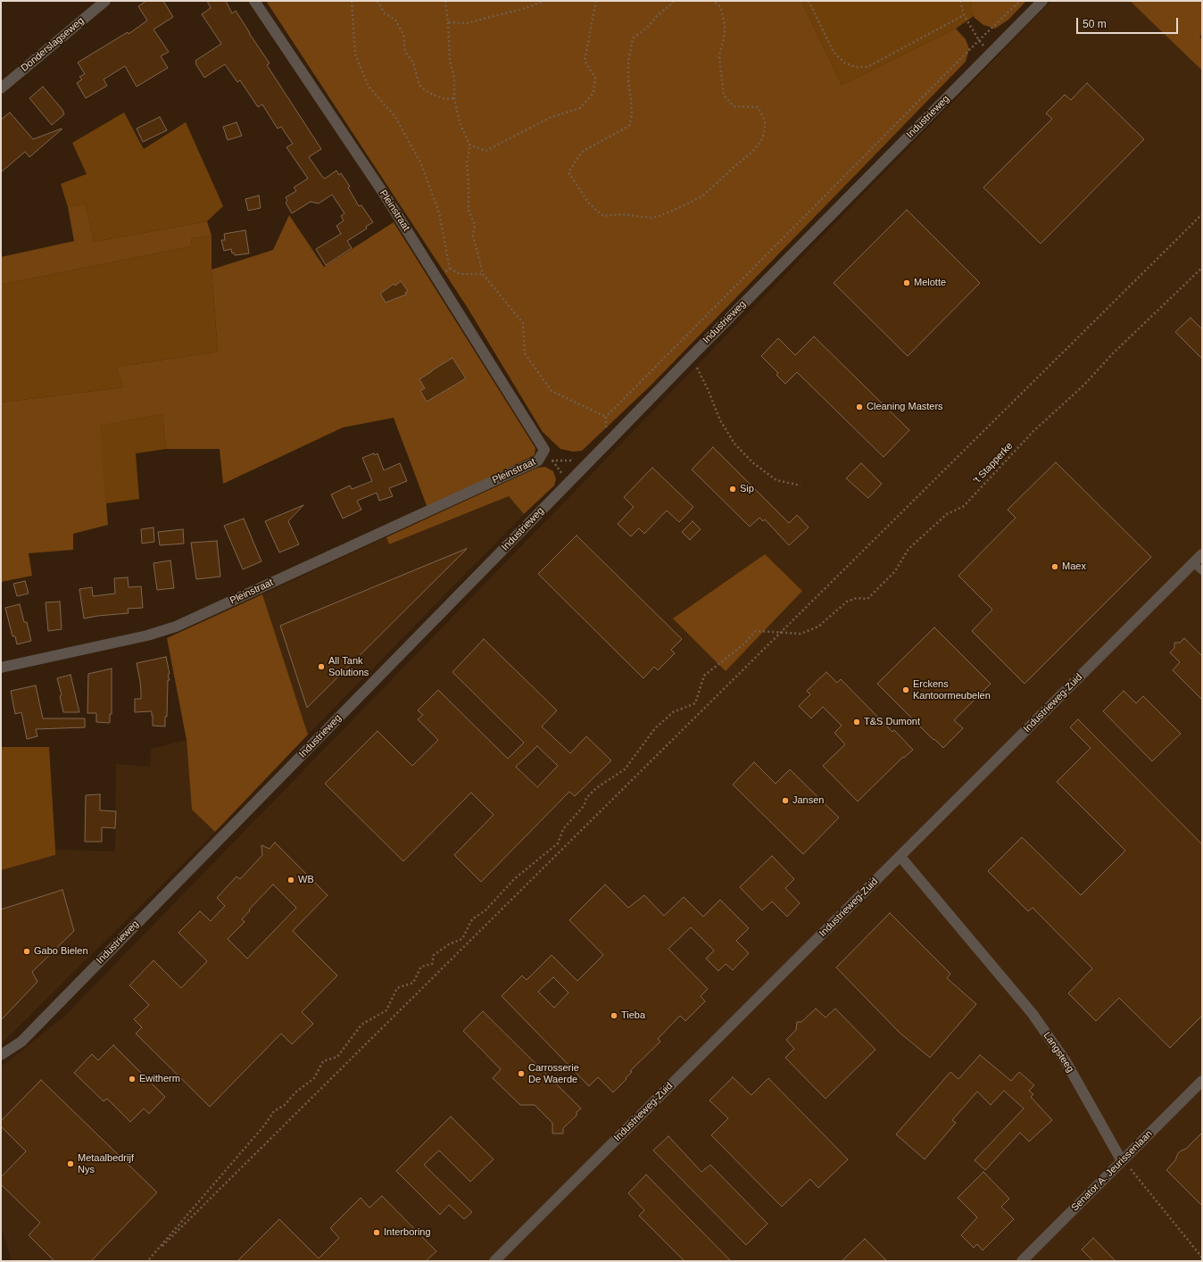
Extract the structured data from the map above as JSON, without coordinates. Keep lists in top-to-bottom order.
{
  "streets": {
    "street": [
      "Donderslagseweg",
      "Industrieweg",
      "Pleinstraat",
      "Industrieweg-Zuid",
      "Langsteeg",
      "Senator A. Jeurissenlaan"
    ],
    "path": ["'t Stapperke"]
  },
  "crossings": [
    ["Industrieweg-Zuid", "Langsteeg"],
    ["Langsteeg", "Senator A. Jeurissenlaan"]
  ],
  "places": [
    "Melotte",
    "Cleaning Masters",
    "Sip",
    "Maex",
    "All Tank Solutions",
    "Erckens Kantoormeubelen",
    "T&S Dumont",
    "Jansen",
    "WB",
    "Gabo Bielen",
    "Tieba",
    "Carrosserie De Waerde",
    "Ewitherm",
    "Metaalbedrijf Nys",
    "Interboring"
  ],
  "scale_bar": "50 m"
}
